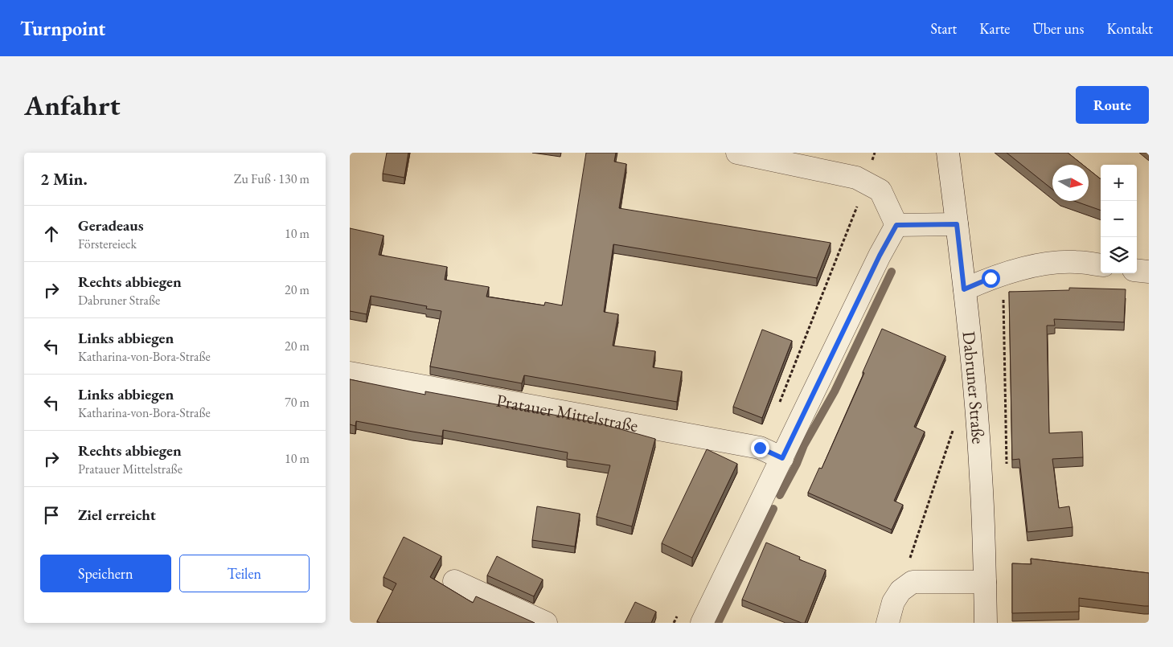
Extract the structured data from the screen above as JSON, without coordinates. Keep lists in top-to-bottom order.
{
  "streets": {
    "street": ["Dabruner Straße", "Pratauer Mittelstraße"]
  },
  "north": "right",
  "page": {
    "header": "Turnpoint",
    "nav": [
      "Start",
      "Karte",
      "Über uns",
      "Kontakt"
    ],
    "buttons": [
      "Route",
      ["Speichern", "Teilen"]
    ],
    "title": "Anfahrt",
    "heading": ["2 Min.", "Zu Fuß · 130 m"],
    "map_buttons": ["+", "−"],
    "list": [
      ["Geradeaus", "Förstereieck", "10 m"],
      ["Rechts abbiegen", "Dabruner Straße", "20 m"],
      ["Links abbiegen", "Katharina-von-Bora-Straße", "20 m"],
      ["Links abbiegen", "Katharina-von-Bora-Straße", "70 m"],
      ["Rechts abbiegen", "Pratauer Mittelstraße", "10 m"],
      "Ziel erreicht"
    ]
  }
}
